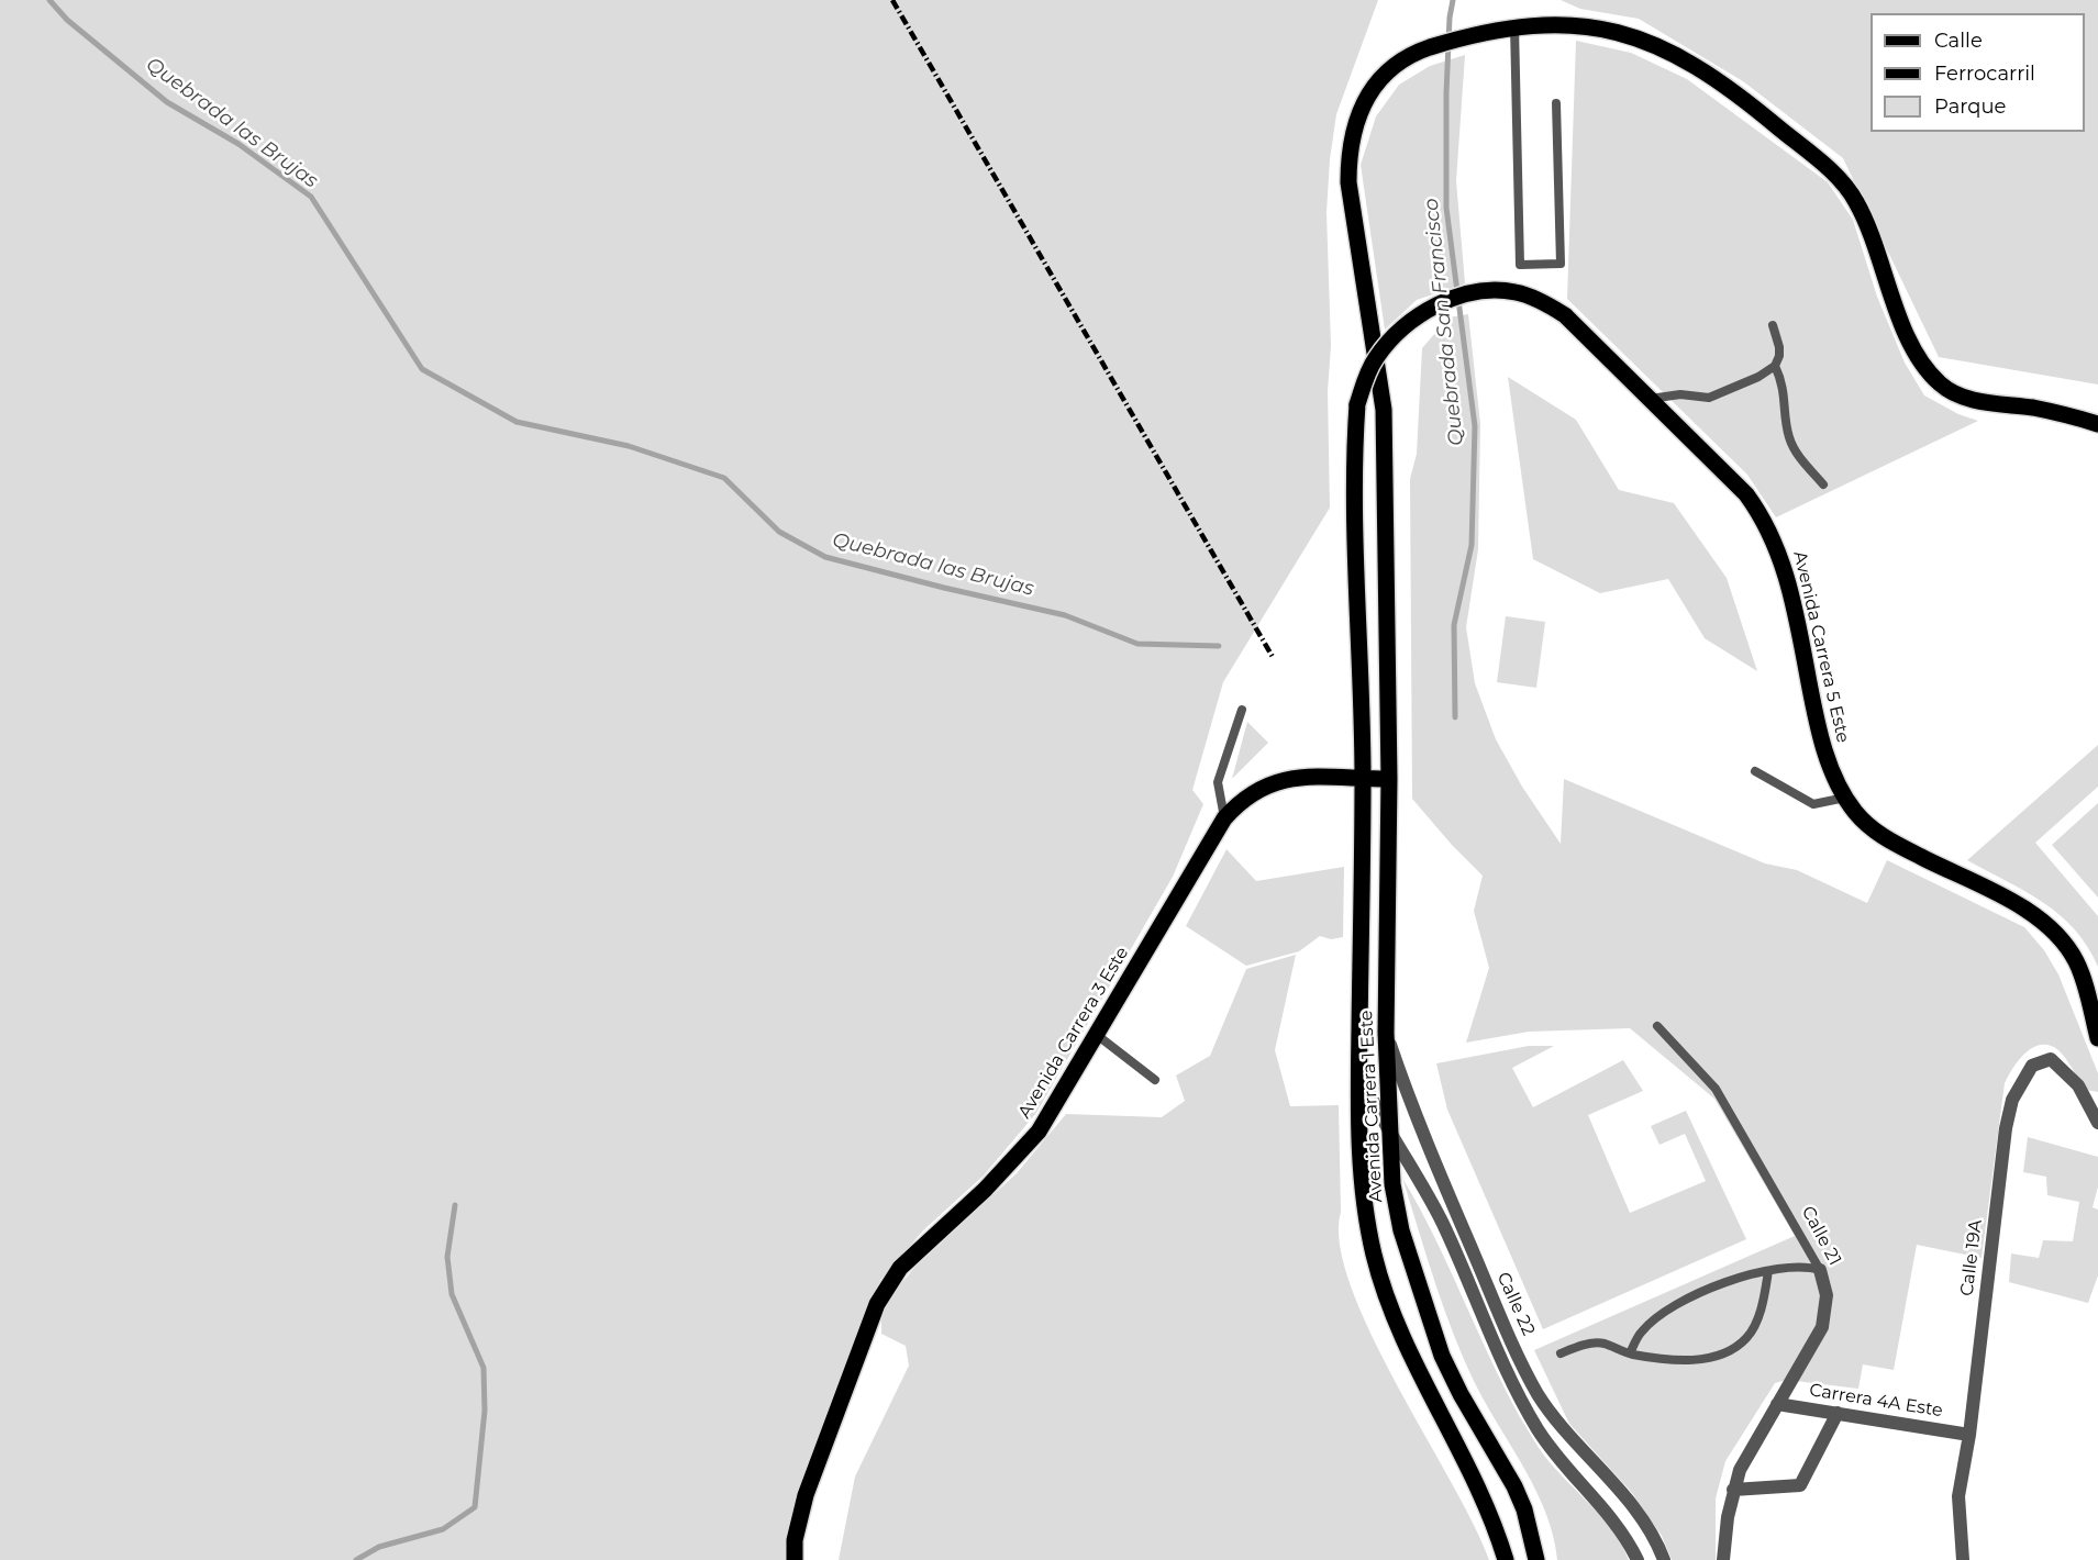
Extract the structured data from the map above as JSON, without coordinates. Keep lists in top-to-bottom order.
{
  "streets": {
    "main road": ["Avenida Carrera 5 Este", "Avenida Carrera 3 Este", "Avenida Carrera 1 Este"],
    "street": [
      "Calle 21",
      "Calle 19A",
      "Calle 22",
      "Carrera 4A Este"
    ]
  },
  "crossings": [
    ["Avenida Carrera 5 Este", "Avenida Carrera 3 Este"],
    ["Avenida Carrera 5 Este", "Avenida Carrera 1 Este"],
    ["Avenida Carrera 3 Este", "Avenida Carrera 1 Este"],
    ["Avenida Carrera 1 Este", "Calle 22"],
    ["Calle 21", "Carrera 4A Este"],
    ["Calle 19A", "Carrera 4A Este"]
  ],
  "water": ["Quebrada las Brujas", "Quebrada San Francisco"],
  "legend": ["Calle", "Ferrocarril", "Parque"]
}
